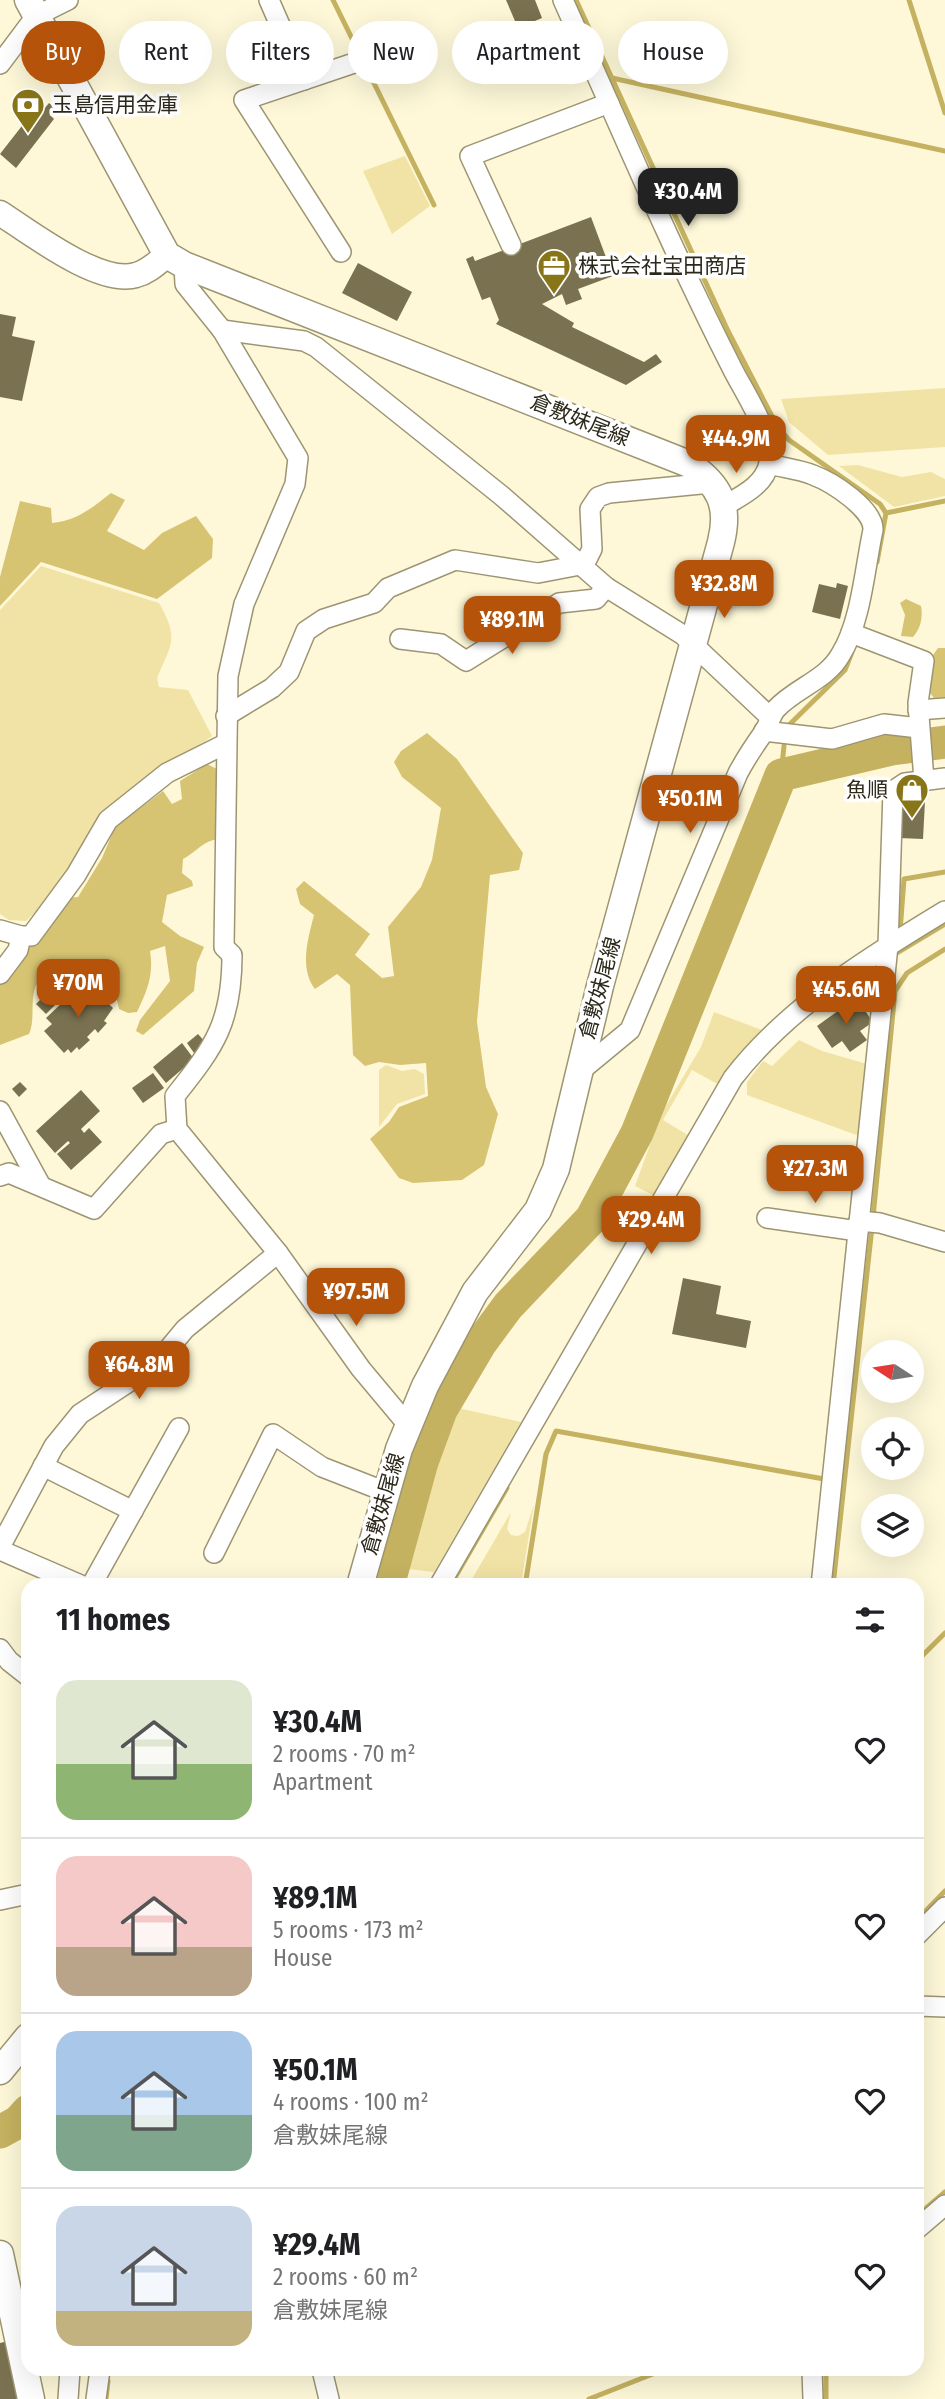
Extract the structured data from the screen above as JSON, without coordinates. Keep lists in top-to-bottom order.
{
  "streets": {
    "main road": ["倉敷妹尾線"]
  },
  "places": {
    "bank": ["玉島信用金庫"],
    "office": ["株式会社宝田商店"],
    "shop": ["魚順"]
  },
  "north": "left",
  "page": {
    "chip": [
      "Buy",
      "Rent",
      "Filters",
      "New",
      "Apartment",
      "House"
    ],
    "price": [
      "¥30.4M",
      "¥44.9M",
      "¥32.8M",
      "¥89.1M",
      "¥50.1M",
      "¥70M",
      "¥45.6M",
      "¥27.3M",
      "¥29.4M",
      "¥97.5M",
      "¥64.8M"
    ],
    "heading": "11 homes",
    "list": [
      {
        "name": "¥30.4M",
        "note": "2 rooms · 70 m² · Apartment"
      },
      {
        "name": "¥89.1M",
        "note": "5 rooms · 173 m² · House"
      },
      {
        "name": "¥50.1M",
        "note": "4 rooms · 100 m² · 倉敷妹尾線"
      },
      {
        "name": "¥29.4M",
        "note": "2 rooms · 60 m² · 倉敷妹尾線"
      }
    ]
  }
}
